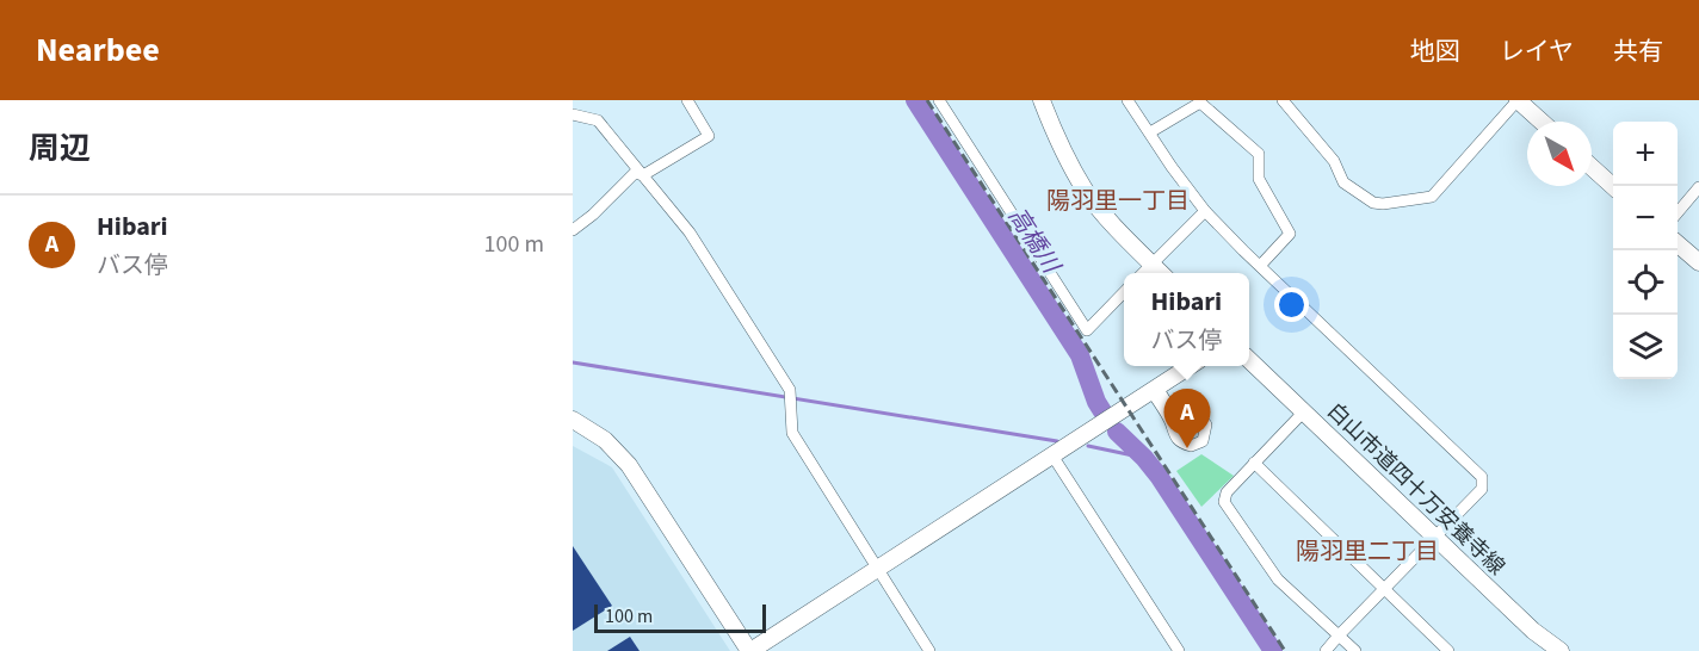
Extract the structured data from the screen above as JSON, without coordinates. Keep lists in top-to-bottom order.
{
  "streets": {
    "street": ["白山市道四十万安養寺線"]
  },
  "districts": ["陽羽里一丁目", "陽羽里二丁目"],
  "water": ["高橋川"],
  "scale_bar": "100 m",
  "north": "bottom right",
  "page": {
    "header": "Nearbee",
    "nav": ["地図", "レイヤ", "共有"],
    "heading": "周辺",
    "map_buttons": ["+", "−"],
    "list": [
      {
        "mark": "A",
        "name": "Hibari",
        "note": "バス停",
        "value": "100 m"
      }
    ],
    "popup": ["Hibari", "バス停"],
    "pins": "A",
    "scale": "100 m"
  }
}
